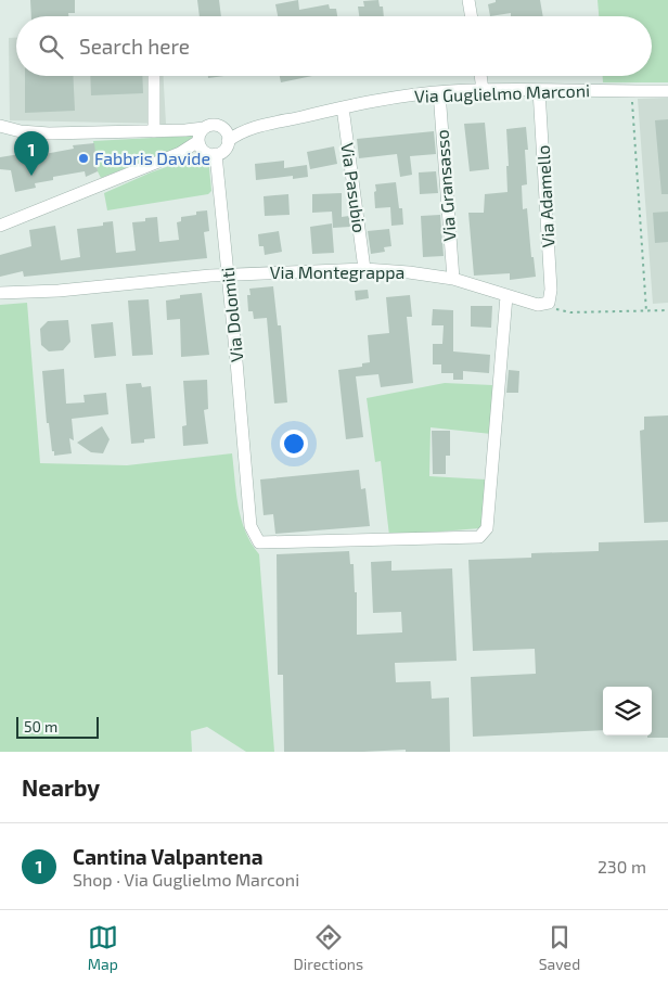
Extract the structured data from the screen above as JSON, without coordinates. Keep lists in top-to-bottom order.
{
  "streets": {
    "street": [
      "Via Guglielmo Marconi",
      "Via Gransasso",
      "Via Pasubio",
      "Via Adamello",
      "Via Montegrappa",
      "Via Dolomiti"
    ]
  },
  "crossings": [
    ["Via Guglielmo Marconi", "Via Gransasso"],
    ["Via Guglielmo Marconi", "Via Pasubio"],
    ["Via Guglielmo Marconi", "Via Adamello"],
    ["Via Guglielmo Marconi", "Via Dolomiti"],
    ["Via Gransasso", "Via Montegrappa"],
    ["Via Pasubio", "Via Montegrappa"],
    ["Via Adamello", "Via Montegrappa"],
    ["Via Montegrappa", "Via Dolomiti"]
  ],
  "places": ["Fabbris Davide"],
  "scale_bar": "50 m",
  "page": {
    "search": "Search here",
    "pins": "1",
    "scale": "50 m",
    "heading": "Nearby",
    "list": [
      {
        "mark": "1",
        "name": "Cantina Valpantena",
        "note": "Shop · Via Guglielmo Marconi",
        "value": "230 m"
      }
    ],
    "nav": ["Map", "Directions", "Saved"]
  }
}
